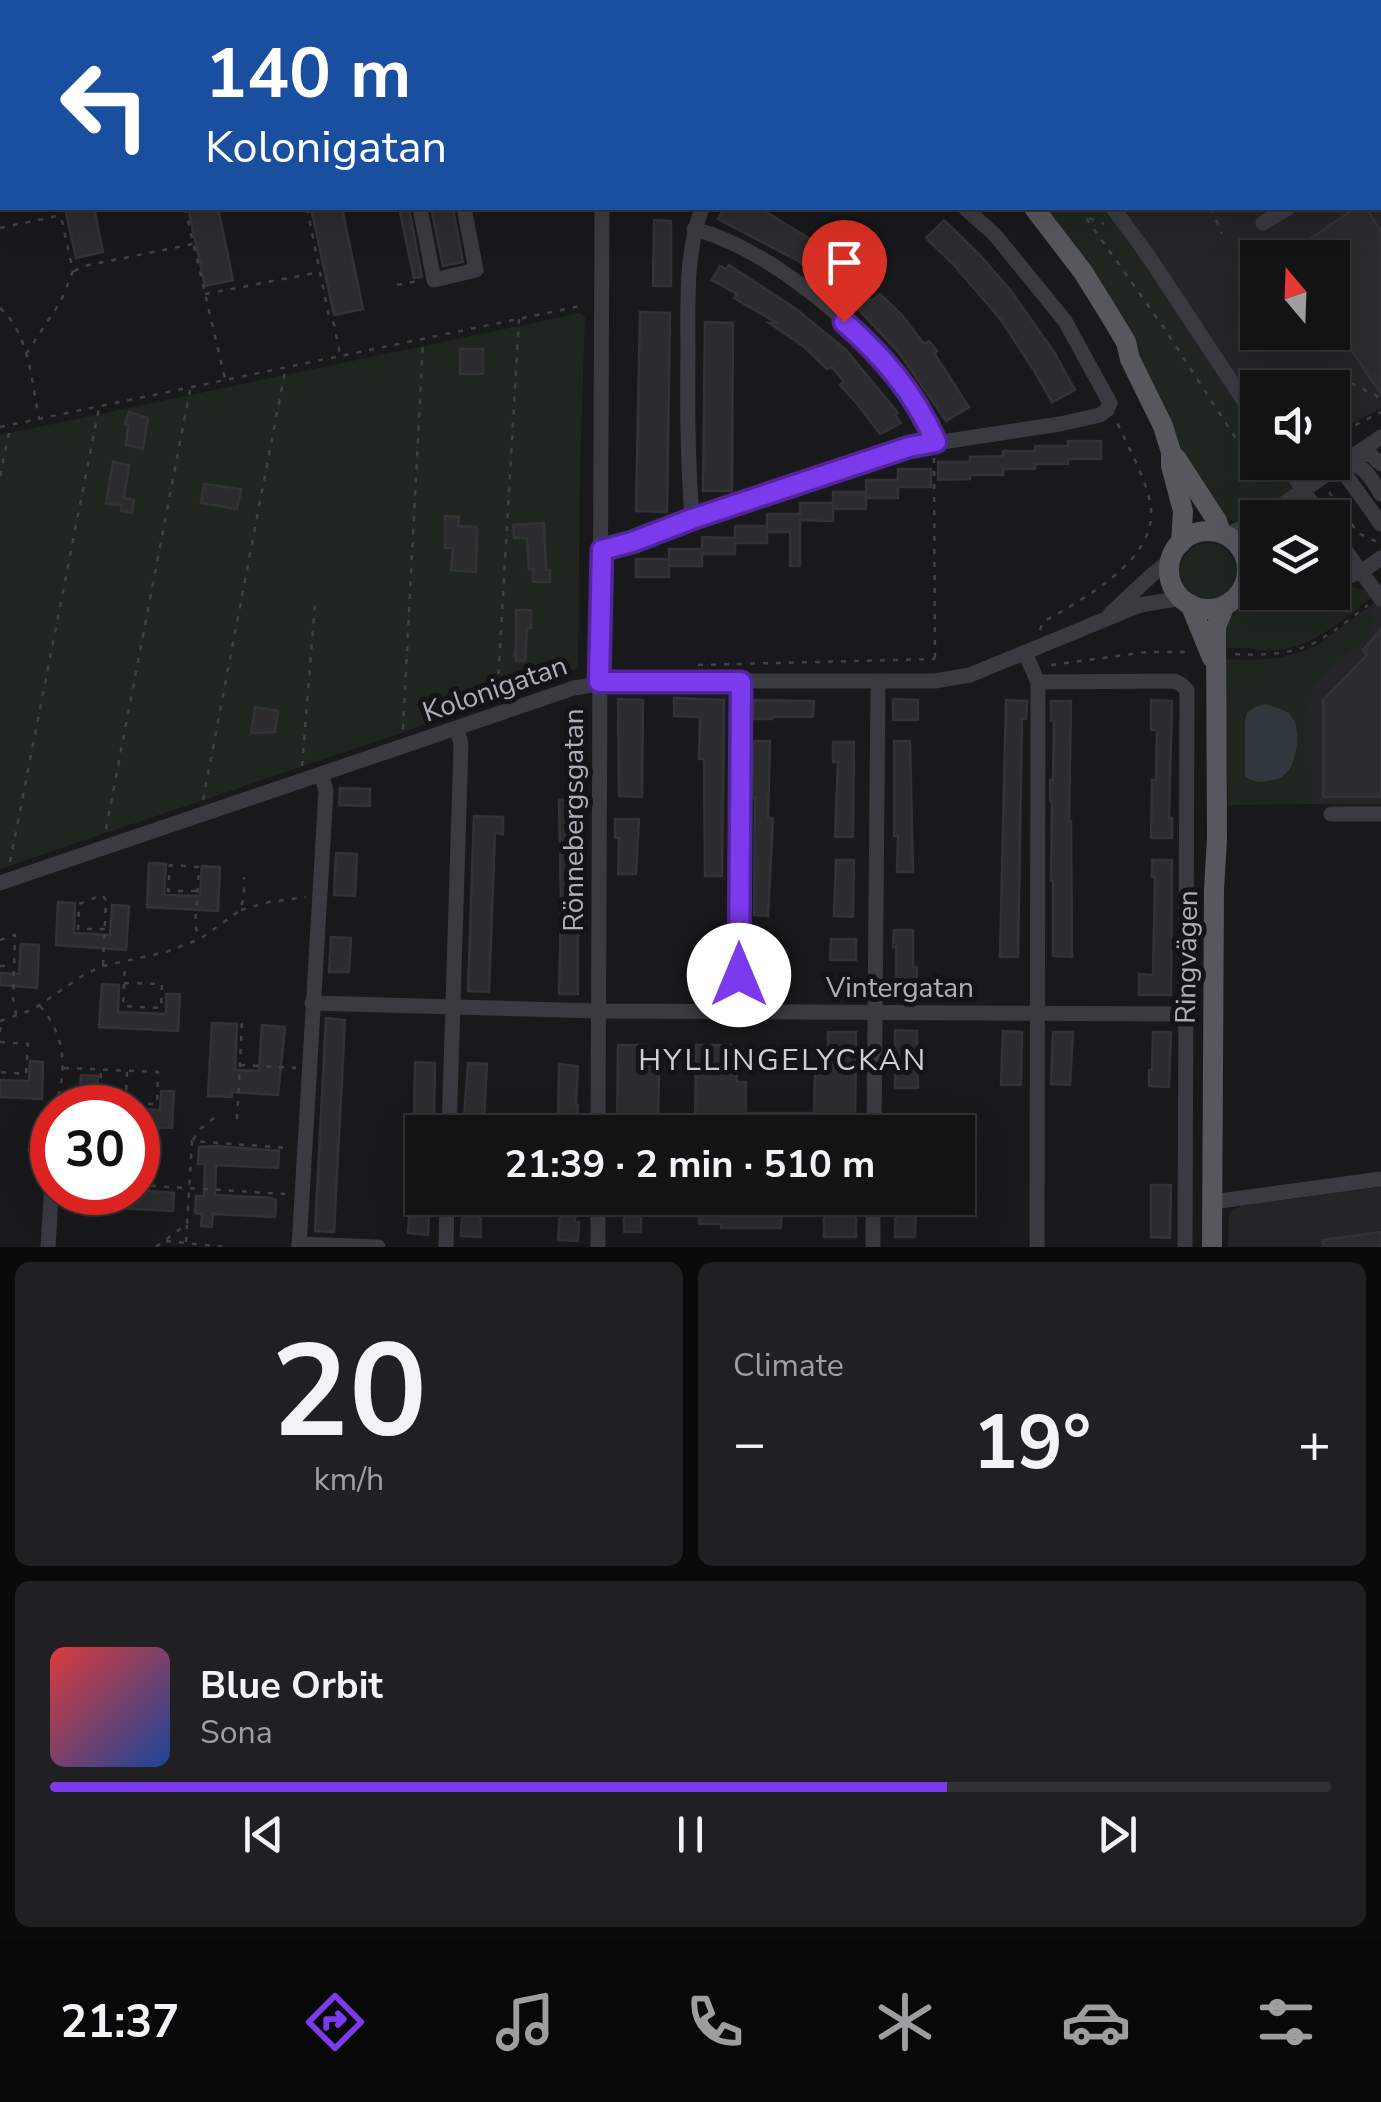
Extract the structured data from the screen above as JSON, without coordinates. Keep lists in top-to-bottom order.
{
  "streets": {
    "main road": ["Ringvägen"],
    "street": ["Kolonigatan", "Rönnebergsgatan", "Vintergatan"]
  },
  "crossings": [
    ["Kolonigatan", "Rönnebergsgatan"],
    ["Kolonigatan", "Ringvägen"],
    ["Rönnebergsgatan", "Vintergatan"]
  ],
  "districts": ["HYLLINGELYCKAN"],
  "north": "top",
  "page": {
    "turn": ["140 m", "Kolonigatan"],
    "limit": "30",
    "trip": "21:39 · 2 min · 510 m",
    "tile": [
      ["20", "km/h"],
      "Climate"
    ],
    "heat": ["−", "19°", "+"],
    "song": ["Blue Orbit", "Sona"],
    "tabs": "21:37"
  }
}
